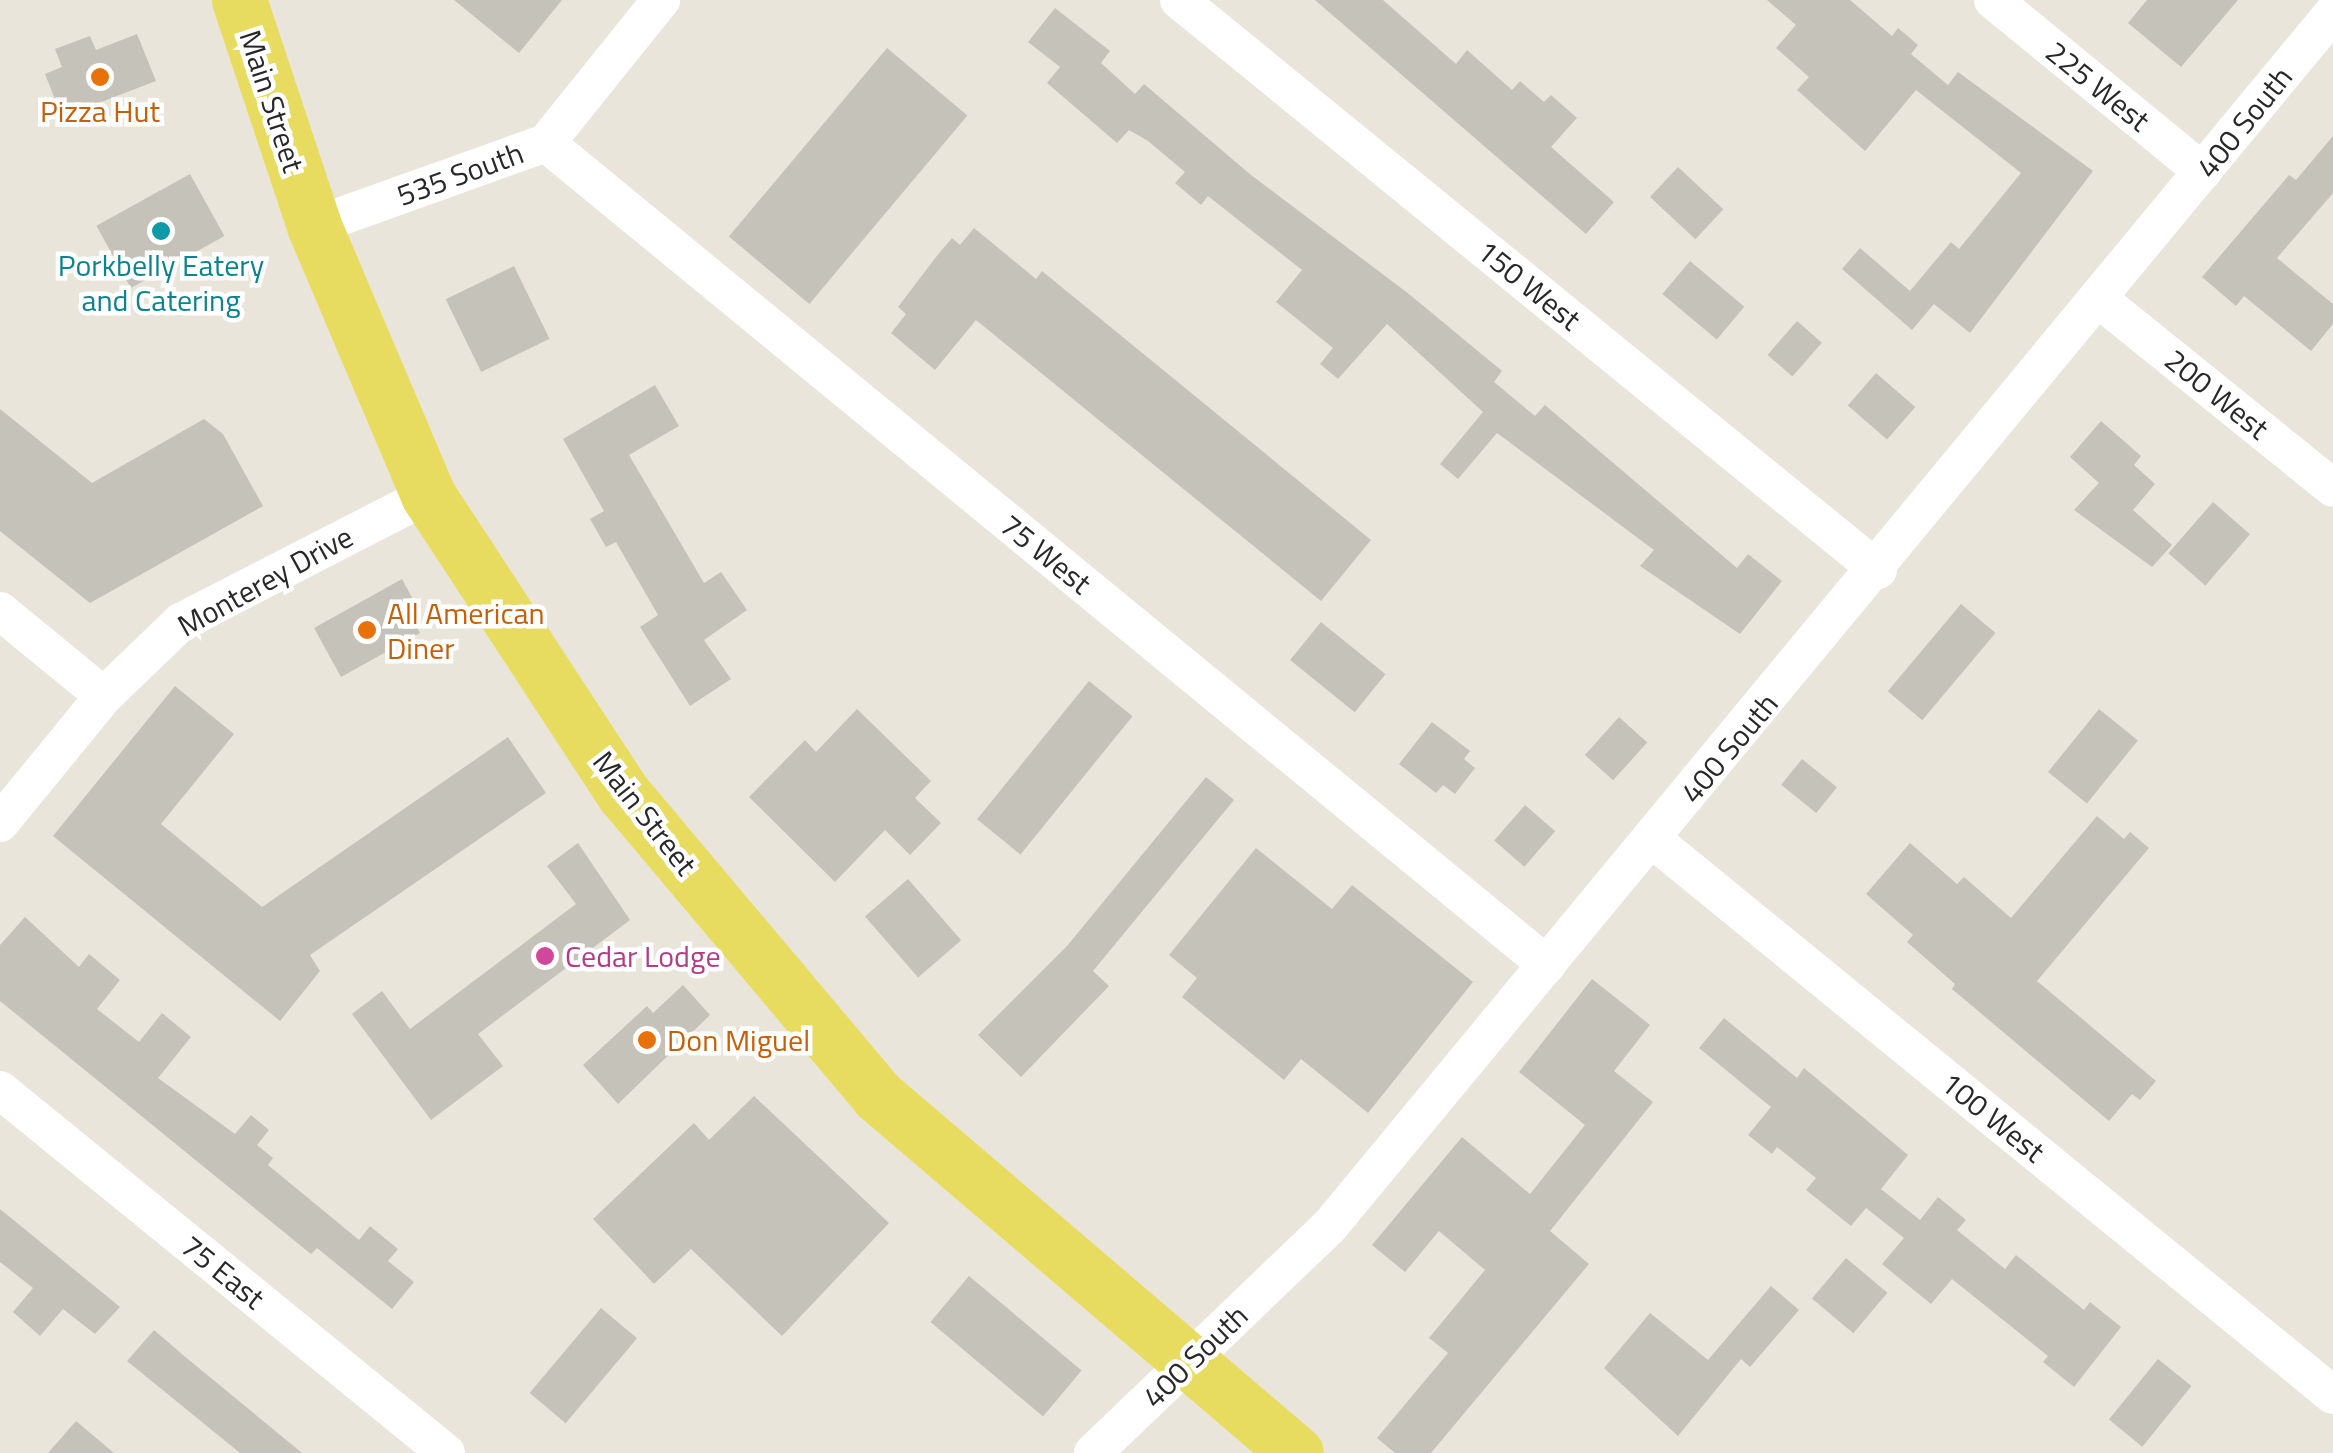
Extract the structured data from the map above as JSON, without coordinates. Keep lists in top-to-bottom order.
{
  "streets": {
    "main road": ["Main Street"],
    "street": [
      "225 West",
      "400 South",
      "535 South",
      "150 West",
      "200 West",
      "75 West",
      "Monterey Drive",
      "100 West",
      "75 East"
    ]
  },
  "crossings": [
    ["225 West", "400 South"],
    ["Main Street", "400 South"],
    ["Main Street", "535 South"],
    ["Main Street", "Monterey Drive"],
    ["400 South", "150 West"],
    ["400 South", "200 West"],
    ["400 South", "75 West"],
    ["400 South", "100 West"],
    ["535 South", "75 West"]
  ],
  "places": [
    "Pizza Hut",
    "Porkbelly Eatery and Catering",
    "All American Diner",
    "Cedar Lodge",
    "Don Miguel"
  ]
}
